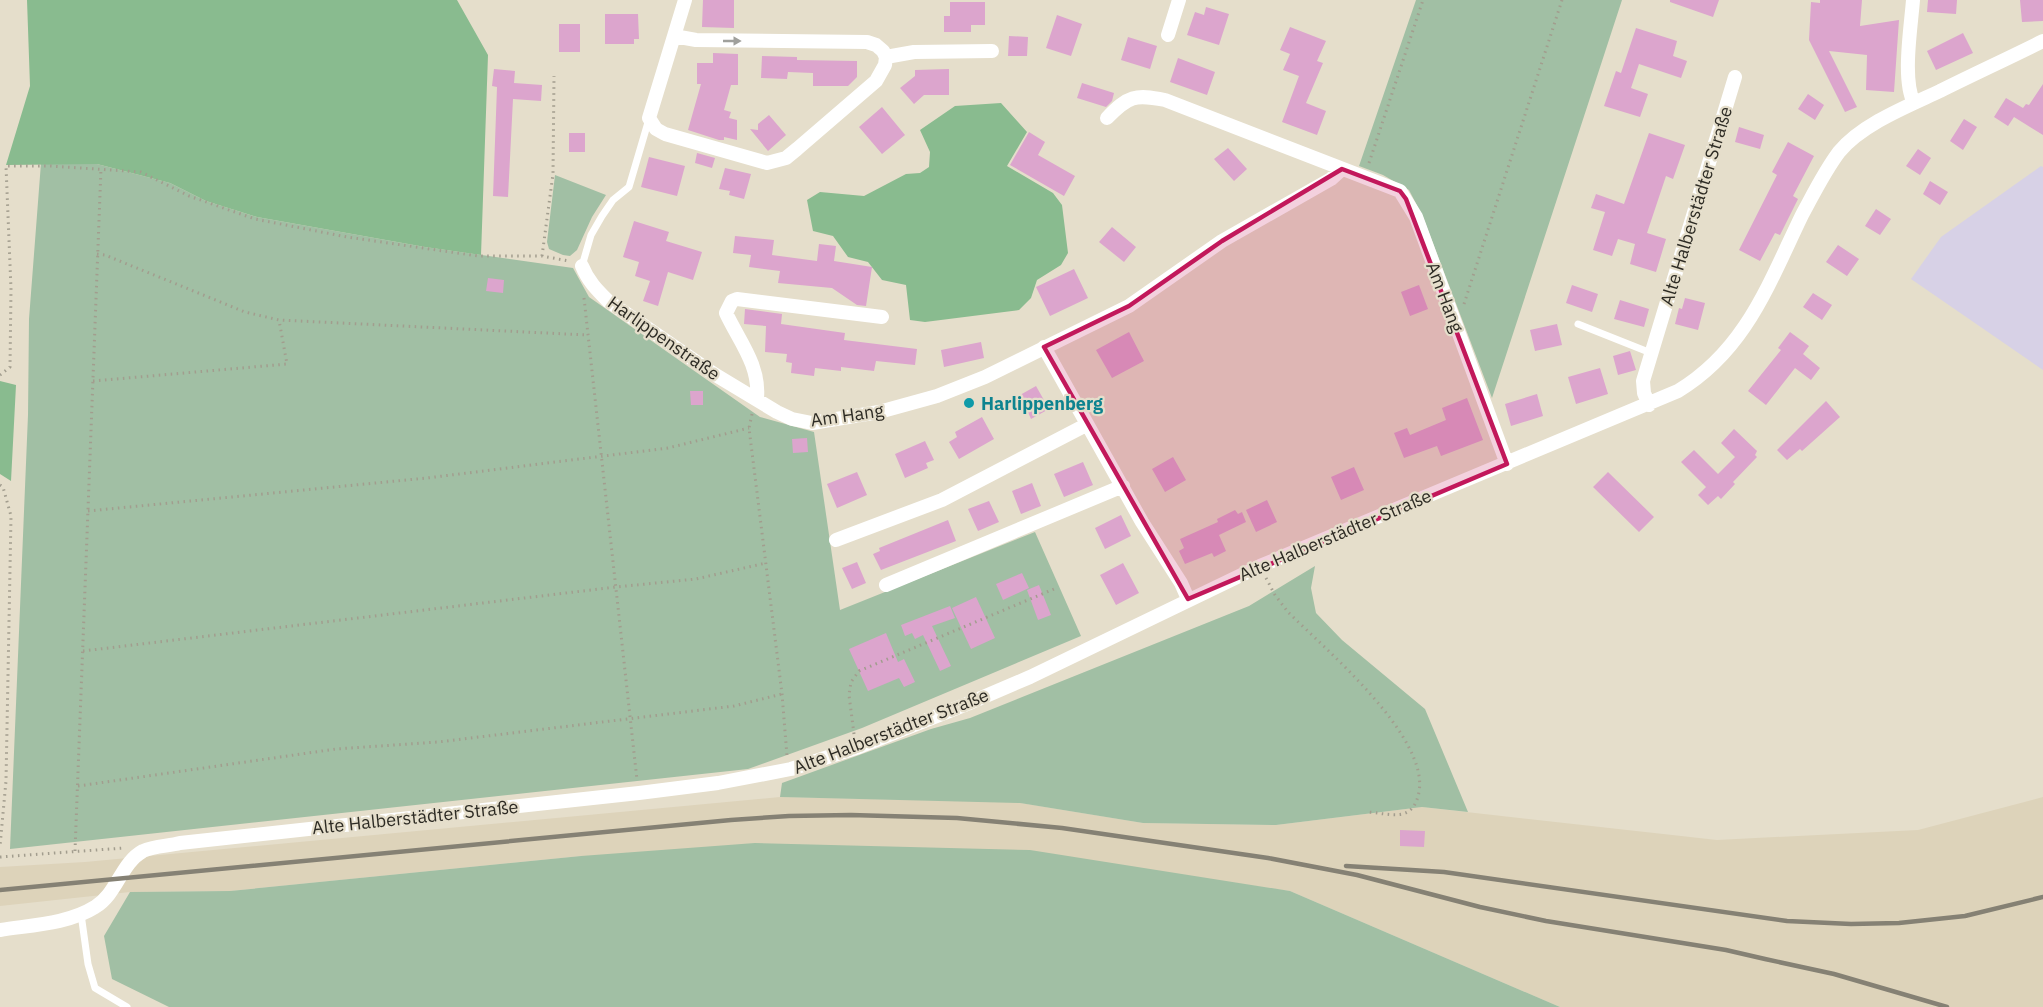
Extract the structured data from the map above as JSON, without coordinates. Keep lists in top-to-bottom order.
{
  "streets": {
    "street": ["Alte Halberstädter Straße", "Am Hang", "Harlippenstraße"]
  },
  "crossings": [
    ["Alte Halberstädter Straße", "Am Hang"],
    ["Am Hang", "Harlippenstraße"]
  ],
  "places": ["Harlippenberg"]
}
